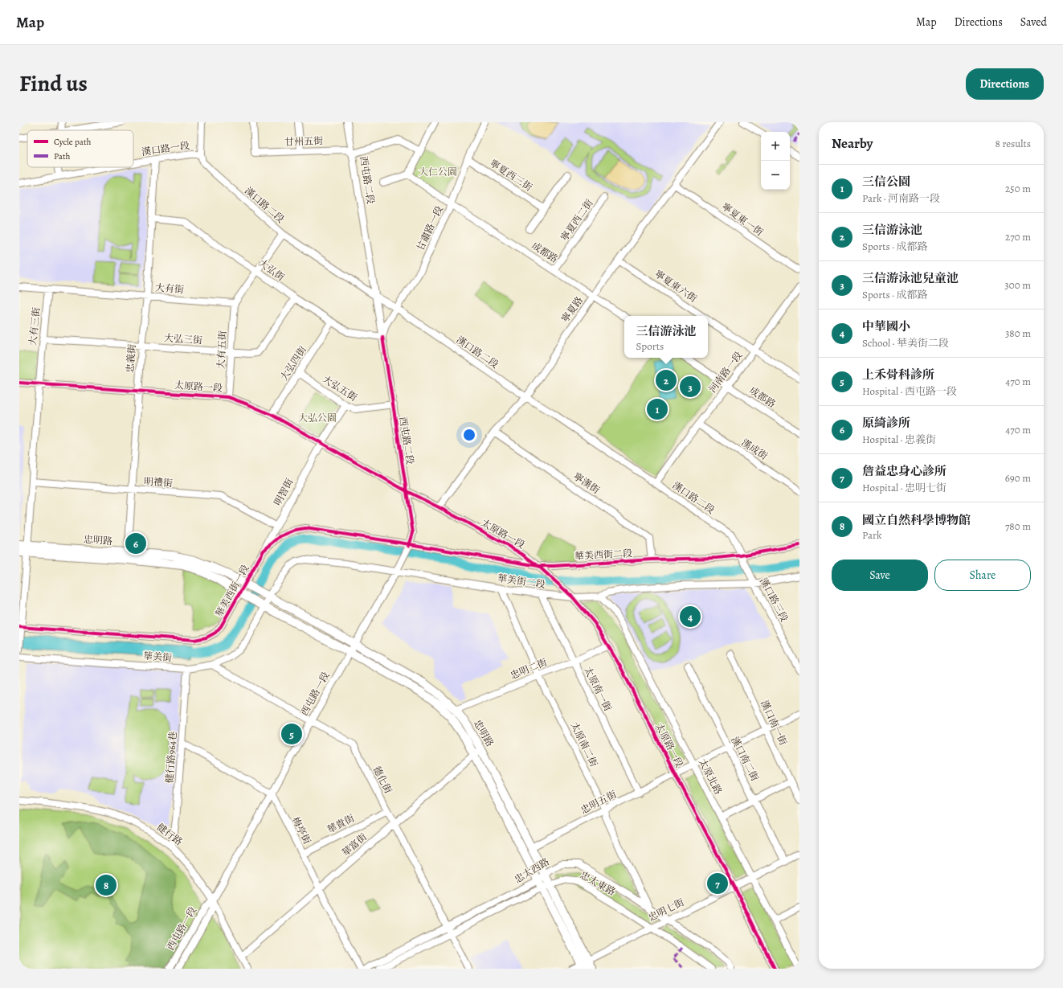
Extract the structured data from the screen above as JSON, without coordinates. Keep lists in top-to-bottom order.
{
  "streets": {
    "main road": ["忠明路"],
    "street": [
      "甘州五街",
      "漢口路一段",
      "寧夏西三街",
      "西屯路二段",
      "漢口路二段",
      "寧夏東一街",
      "寧夏西二街",
      "甘肅路一段",
      "成都路",
      "大弘街",
      "寧夏東六街",
      "大有街",
      "寧夏路",
      "大有三街",
      "大弘三街",
      "大有五街",
      "忠義街",
      "大弘四街",
      "河南路一段",
      "太原路一段",
      "大弘五街",
      "漢成街",
      "明禮街",
      "寧漢街",
      "明智街",
      "華美西街二段",
      "華美街二段",
      "華美西街一段",
      "漢口路三段",
      "華美街",
      "忠明二街",
      "太原南一街",
      "西屯路一段",
      "漢口南一街",
      "太原南二街",
      "健行路964巷",
      "漢口南二街",
      "太原北路",
      "德化街",
      "忠明五街",
      "華貴街",
      "梅亭街",
      "健行路",
      "華富街",
      "忠太西路",
      "忠太東路",
      "忠明七街"
    ]
  },
  "crossings": [
    ["甘州五街", "西屯路二段"],
    ["漢口路一段", "漢口路二段"],
    ["漢口路一段", "忠義街"],
    ["寧夏西三街", "甘肅路一段"],
    ["西屯路二段", "漢口路二段"],
    ["西屯路二段", "甘肅路一段"],
    ["西屯路二段", "大弘街"],
    ["西屯路二段", "太原路一段"],
    ["西屯路二段", "大弘五街"],
    ["西屯路二段", "華美西街二段"],
    ["西屯路二段", "華美街二段"],
    ["西屯路二段", "華美西街一段"],
    ["西屯路二段", "西屯路一段"],
    ["漢口路二段", "甘肅路一段"],
    ["漢口路二段", "寧夏路"],
    ["漢口路二段", "河南路一段"],
    ["漢口路二段", "華美西街二段"],
    ["漢口路二段", "漢口路三段"],
    ["寧夏東一街", "寧夏路"],
    ["寧夏西二街", "成都路"],
    ["甘肅路一段", "成都路"],
    ["甘肅路一段", "大弘街"],
    ["成都路", "寧夏路"],
    ["成都路", "河南路一段"],
    ["大弘街", "大弘三街"],
    ["大弘街", "忠義街"],
    ["大弘街", "大弘四街"],
    ["寧夏東六街", "寧夏路"],
    ["寧夏東六街", "河南路一段"],
    ["大有街", "大有三街"],
    ["大有街", "大有五街"],
    ["大有街", "忠義街"],
    ["寧夏路", "太原路一段"],
    ["寧夏路", "寧漢街"],
    ["大有三街", "大弘三街"],
    ["大有三街", "太原路一段"],
    ["大有三街", "明禮街"],
    ["大有三街", "忠明路"],
    ["大有三街", "華美西街一段"],
    ["大弘三街", "大有五街"],
    ["大弘三街", "忠義街"],
    ["大有五街", "太原路一段"],
    ["忠義街", "太原路一段"],
    ["忠義街", "明禮街"],
    ["忠義街", "忠明路"],
    ["大弘四街", "太原路一段"],
    ["大弘四街", "大弘五街"],
    ["河南路一段", "漢成街"],
    ["太原路一段", "明智街"],
    ["太原路一段", "華美西街二段"],
    ["太原路一段", "華美街二段"],
    ["太原路一段", "忠明二街"],
    ["太原路一段", "忠明五街"],
    ["太原路一段", "忠明七街"],
    ["大弘五街", "明智街"],
    ["明禮街", "明智街"],
    ["寧漢街", "華美西街二段"],
    ["明智街", "華美西街一段"],
    ["忠明路", "華美街二段"],
    ["忠明路", "華美西街一段"],
    ["忠明路", "華美街"],
    ["忠明路", "忠明二街"],
    ["忠明路", "西屯路一段"],
    ["忠明路", "忠明五街"],
    ["忠明路", "華富街"],
    ["忠明路", "忠太西路"],
    ["忠明路", "忠太東路"],
    ["忠明路", "忠明七街"],
    ["華美西街二段", "華美西街一段"],
    ["華美街二段", "漢口路三段"],
    ["華美街二段", "華美街"],
    ["華美街二段", "太原南一街"],
    ["華美街二段", "西屯路一段"],
    ["華美街二段", "太原南二街"],
    ["華美街二段", "太原北路"],
    ["華美街", "健行路964巷"],
    ["華美街", "德化街"],
    ["忠明二街", "太原南一街"],
    ["忠明二街", "太原南二街"],
    ["太原南一街", "忠明五街"],
    ["西屯路一段", "德化街"],
    ["西屯路一段", "梅亭街"],
    ["西屯路一段", "健行路"],
    ["漢口南一街", "忠明五街"],
    ["太原南二街", "忠明五街"],
    ["太原南二街", "忠太西路"],
    ["健行路964巷", "健行路"],
    ["漢口南二街", "忠明五街"],
    ["漢口南二街", "忠明七街"],
    ["太原北路", "忠明五街"],
    ["太原北路", "忠明七街"],
    ["德化街", "華貴街"],
    ["德化街", "華富街"],
    ["德化街", "忠太西路"],
    ["華貴街", "梅亭街"],
    ["梅亭街", "華富街"],
    ["健行路", "華富街"],
    ["忠太西路", "忠太東路"],
    ["忠太西路", "忠明七街"],
    ["忠太東路", "忠明七街"]
  ],
  "parks": ["大仁公園", "大弘公園"],
  "legend": ["Cycle path", "Path"],
  "page": {
    "header": "Map",
    "nav": ["Map", "Directions", "Saved"],
    "title": "Find us",
    "buttons": [
      "Directions",
      ["Save", "Share"]
    ],
    "heading": ["Nearby", "8 results"],
    "map_buttons": ["+", "−"],
    "list": [
      {
        "mark": "1",
        "name": "三信公園",
        "note": "Park · 河南路一段",
        "value": "250 m"
      },
      {
        "mark": "2",
        "name": "三信游泳池",
        "note": "Sports · 成都路",
        "value": "270 m"
      },
      {
        "mark": "3",
        "name": "三信游泳池兒童池",
        "note": "Sports · 成都路",
        "value": "300 m"
      },
      {
        "mark": "4",
        "name": "中華國小",
        "note": "School · 華美街二段",
        "value": "380 m"
      },
      {
        "mark": "5",
        "name": "上禾骨科診所",
        "note": "Hospital · 西屯路一段",
        "value": "470 m"
      },
      {
        "mark": "6",
        "name": "原綺診所",
        "note": "Hospital · 忠義街",
        "value": "470 m"
      },
      {
        "mark": "7",
        "name": "詹益忠身心診所",
        "note": "Hospital · 忠明七街",
        "value": "690 m"
      },
      {
        "mark": "8",
        "name": "國立自然科學博物館",
        "note": "Park",
        "value": "780 m"
      }
    ],
    "popup": ["三信游泳池", "Sports"],
    "pins": [
      "2",
      "3",
      "1",
      "6",
      "4",
      "5",
      "7",
      "8"
    ]
  }
}
